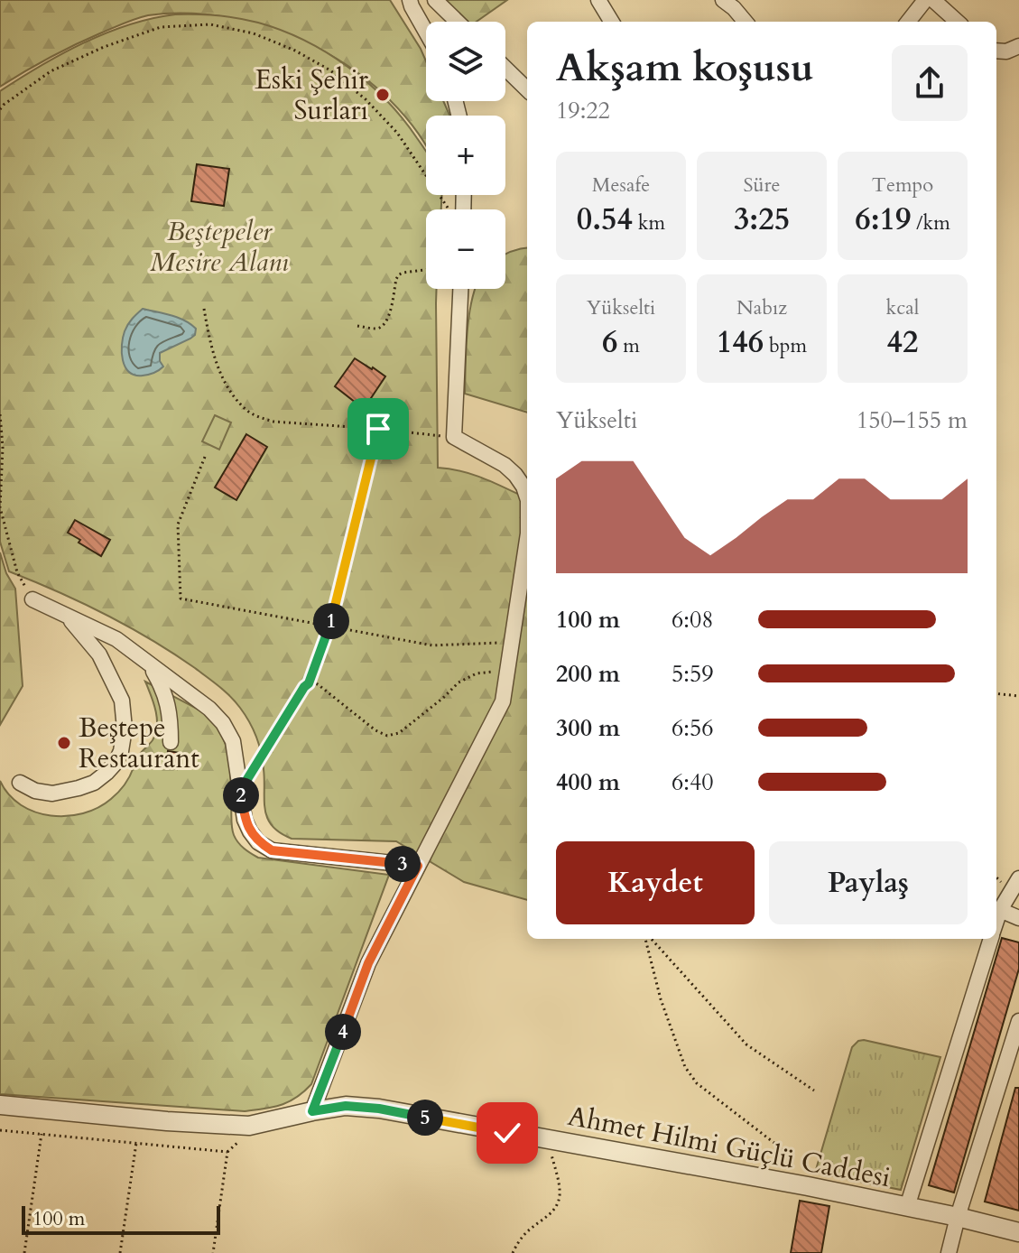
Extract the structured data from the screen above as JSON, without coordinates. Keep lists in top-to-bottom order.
{
  "streets": {
    "street": ["Ahmet Hilmi Güçlü Caddesi"]
  },
  "parks": ["Beştepeler Mesire Alanı"],
  "places": ["Eski Şehir Surları", "Beştepe Restaurant"],
  "scale_bar": "100 m",
  "page": {
    "map_buttons": ["+", "−"],
    "heading": ["Akşam koşusu", "19:22"],
    "stats": [
      ["Mesafe", "0.54 km"],
      ["Süre", "3:25"],
      ["Tempo", "6:19 /km"],
      ["Yükselti", "6 m"],
      ["Nabız", "146 bpm"],
      ["kcal", "42"]
    ],
    "chart": ["Yükselti", "150–155 m"],
    "list": [
      {
        "name": "100 m",
        "note": "6:08"
      },
      {
        "name": "200 m",
        "note": "5:59"
      },
      {
        "name": "300 m",
        "note": "6:56"
      },
      {
        "name": "400 m",
        "note": "6:40"
      }
    ],
    "pins": [
      "1",
      "2",
      "3",
      "4",
      "5"
    ],
    "buttons": ["Kaydet", "Paylaş"],
    "scale": "100 m"
  }
}
